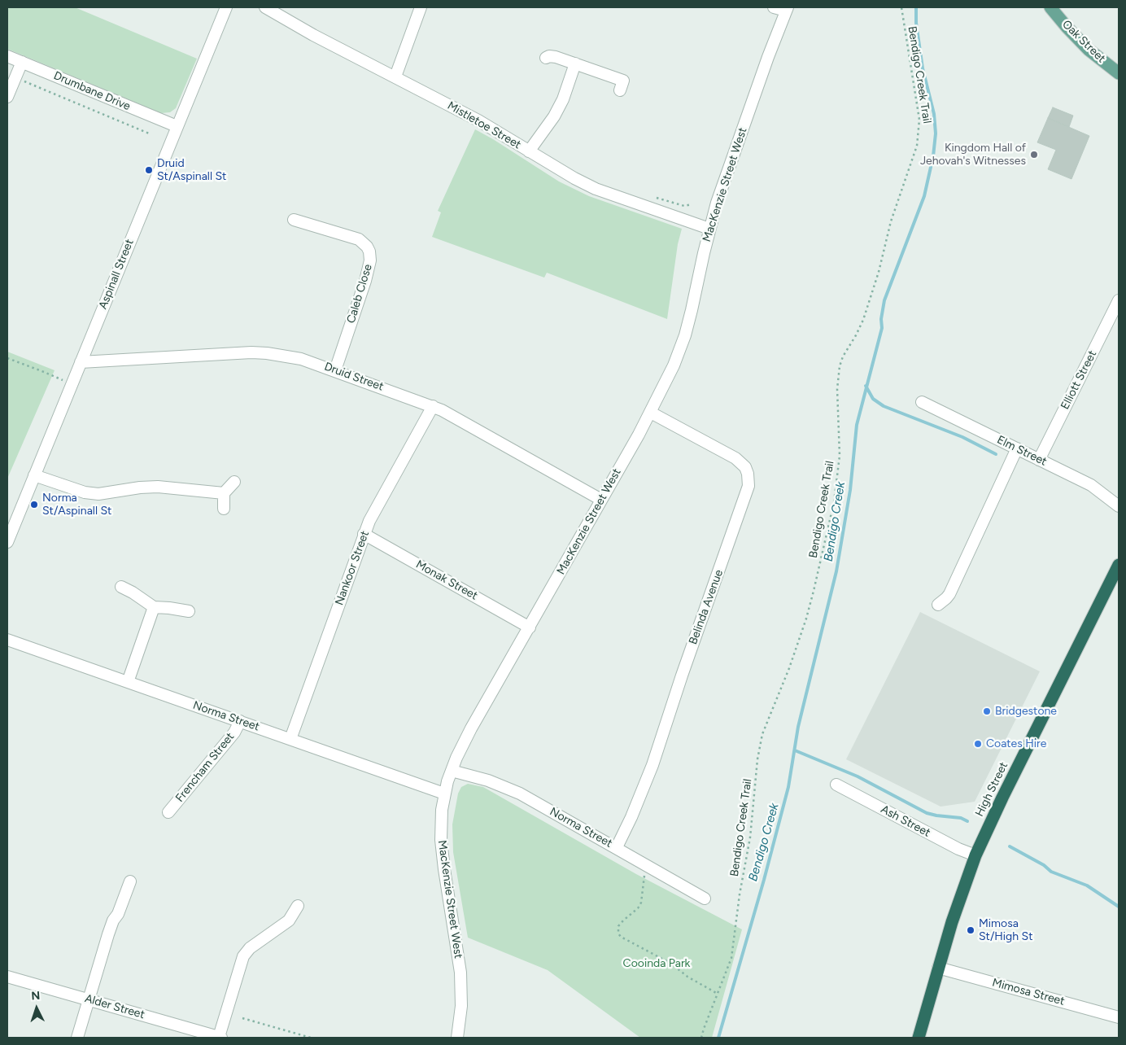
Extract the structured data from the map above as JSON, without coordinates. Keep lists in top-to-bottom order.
{
  "streets": {
    "highway": ["High Street"],
    "main road": ["Oak Street"],
    "street": [
      "Drumbane Drive",
      "Mistletoe Street",
      "MacKenzie Street West",
      "Aspinall Street",
      "Caleb Close",
      "Druid Street",
      "Elliott Street",
      "Elm Street",
      "Nankoor Street",
      "Monak Street",
      "Belinda Avenue",
      "Norma Street",
      "Frencham Street",
      "Ash Street",
      "Mimosa Street",
      "Alder Street"
    ],
    "path": ["Bendigo Creek Trail"]
  },
  "crossings": [
    ["Drumbane Drive", "Aspinall Street"],
    ["Mistletoe Street", "MacKenzie Street West"],
    ["MacKenzie Street West", "Druid Street"],
    ["MacKenzie Street West", "Monak Street"],
    ["MacKenzie Street West", "Belinda Avenue"],
    ["MacKenzie Street West", "Norma Street"],
    ["Aspinall Street", "Druid Street"],
    ["Caleb Close", "Druid Street"],
    ["Druid Street", "Nankoor Street"],
    ["Elliott Street", "Elm Street"],
    ["Nankoor Street", "Monak Street"],
    ["Nankoor Street", "Norma Street"],
    ["Belinda Avenue", "Norma Street"],
    ["Norma Street", "Frencham Street"],
    ["High Street", "Ash Street"],
    ["High Street", "Mimosa Street"]
  ],
  "water": ["Bendigo Creek"],
  "parks": ["Cooinda Park"],
  "places": [
    "Kingdom Hall of Jehovah's Witnesses",
    "Druid St/Aspinall St",
    "Norma St/Aspinall St",
    "Bridgestone",
    "Coates Hire",
    "Mimosa St/High St"
  ],
  "north": "top"
}
